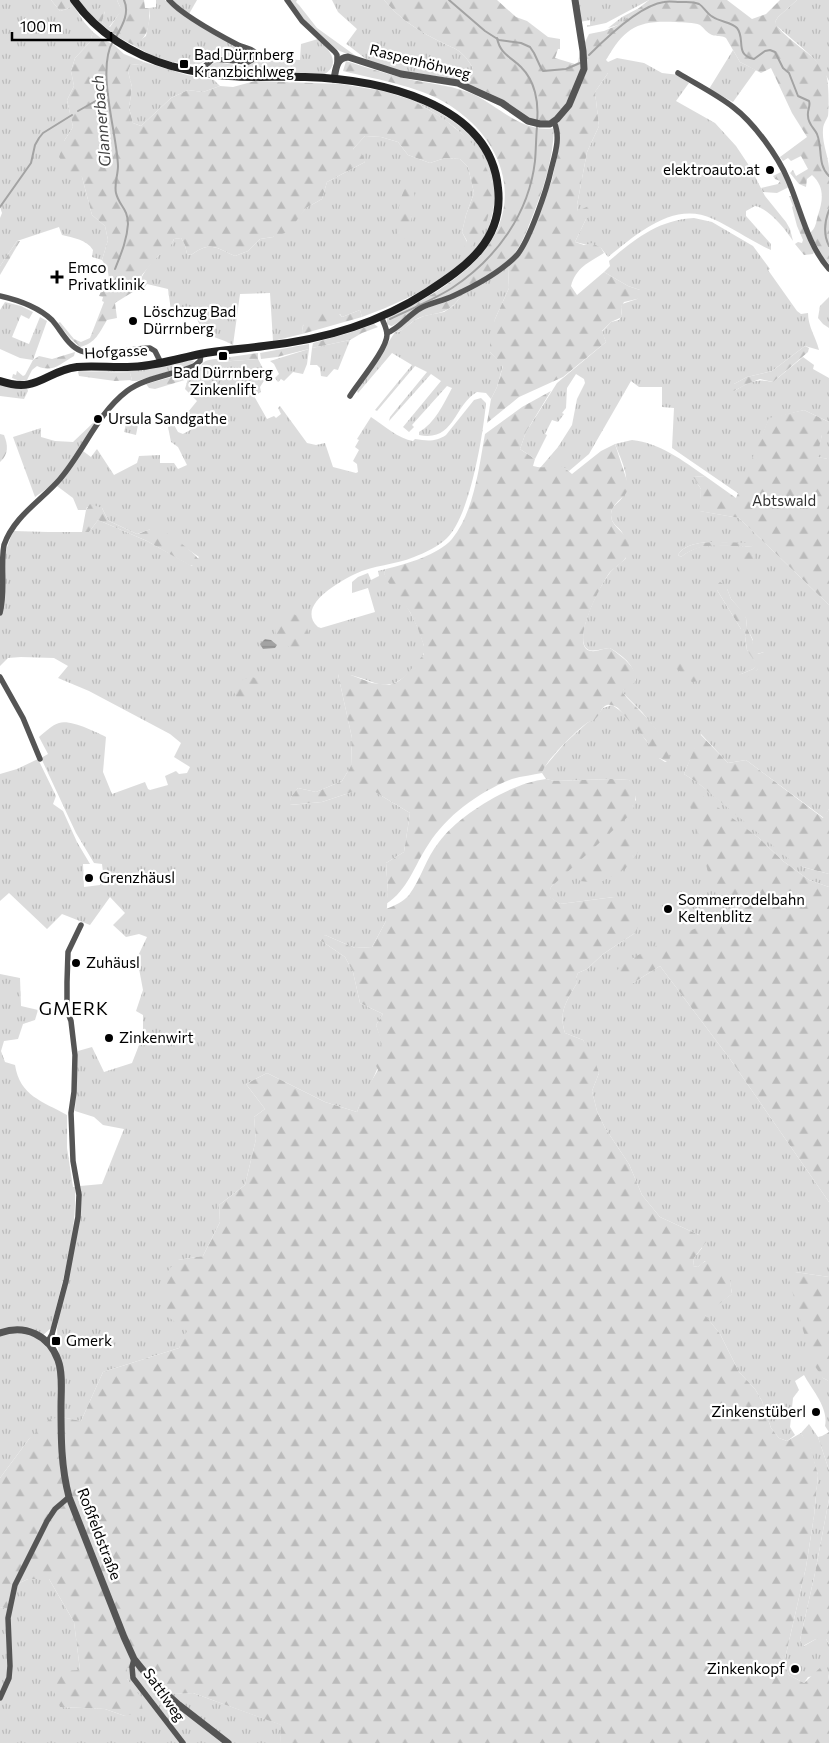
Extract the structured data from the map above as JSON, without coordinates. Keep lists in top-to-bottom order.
{
  "streets": {
    "main road": ["Hofgasse"],
    "street": ["Raspenhöhweg", "Roßfeldstraße", "Sattlweg"]
  },
  "crossings": [
    ["Roßfeldstraße", "Sattlweg"]
  ],
  "districts": ["GMERK"],
  "water": ["Glannerbach"],
  "parks": ["Abtswald"],
  "places": {
    "transit": ["Bad Dürrnberg Kranzbichlweg", "Bad Dürrnberg Zinkenlift", "Gmerk"],
    "other": [
      "elektroauto.at",
      "Löschzug Bad Dürrnberg",
      "Ursula Sandgathe",
      "Grenzhäusl",
      "Sommerrodelbahn Keltenblitz",
      "Zuhäusl",
      "Zinkenwirt",
      "Zinkenstüberl",
      "Zinkenkopf"
    ],
    "health": ["Emco Privatklinik"]
  },
  "scale_bar": "100 m"
}
